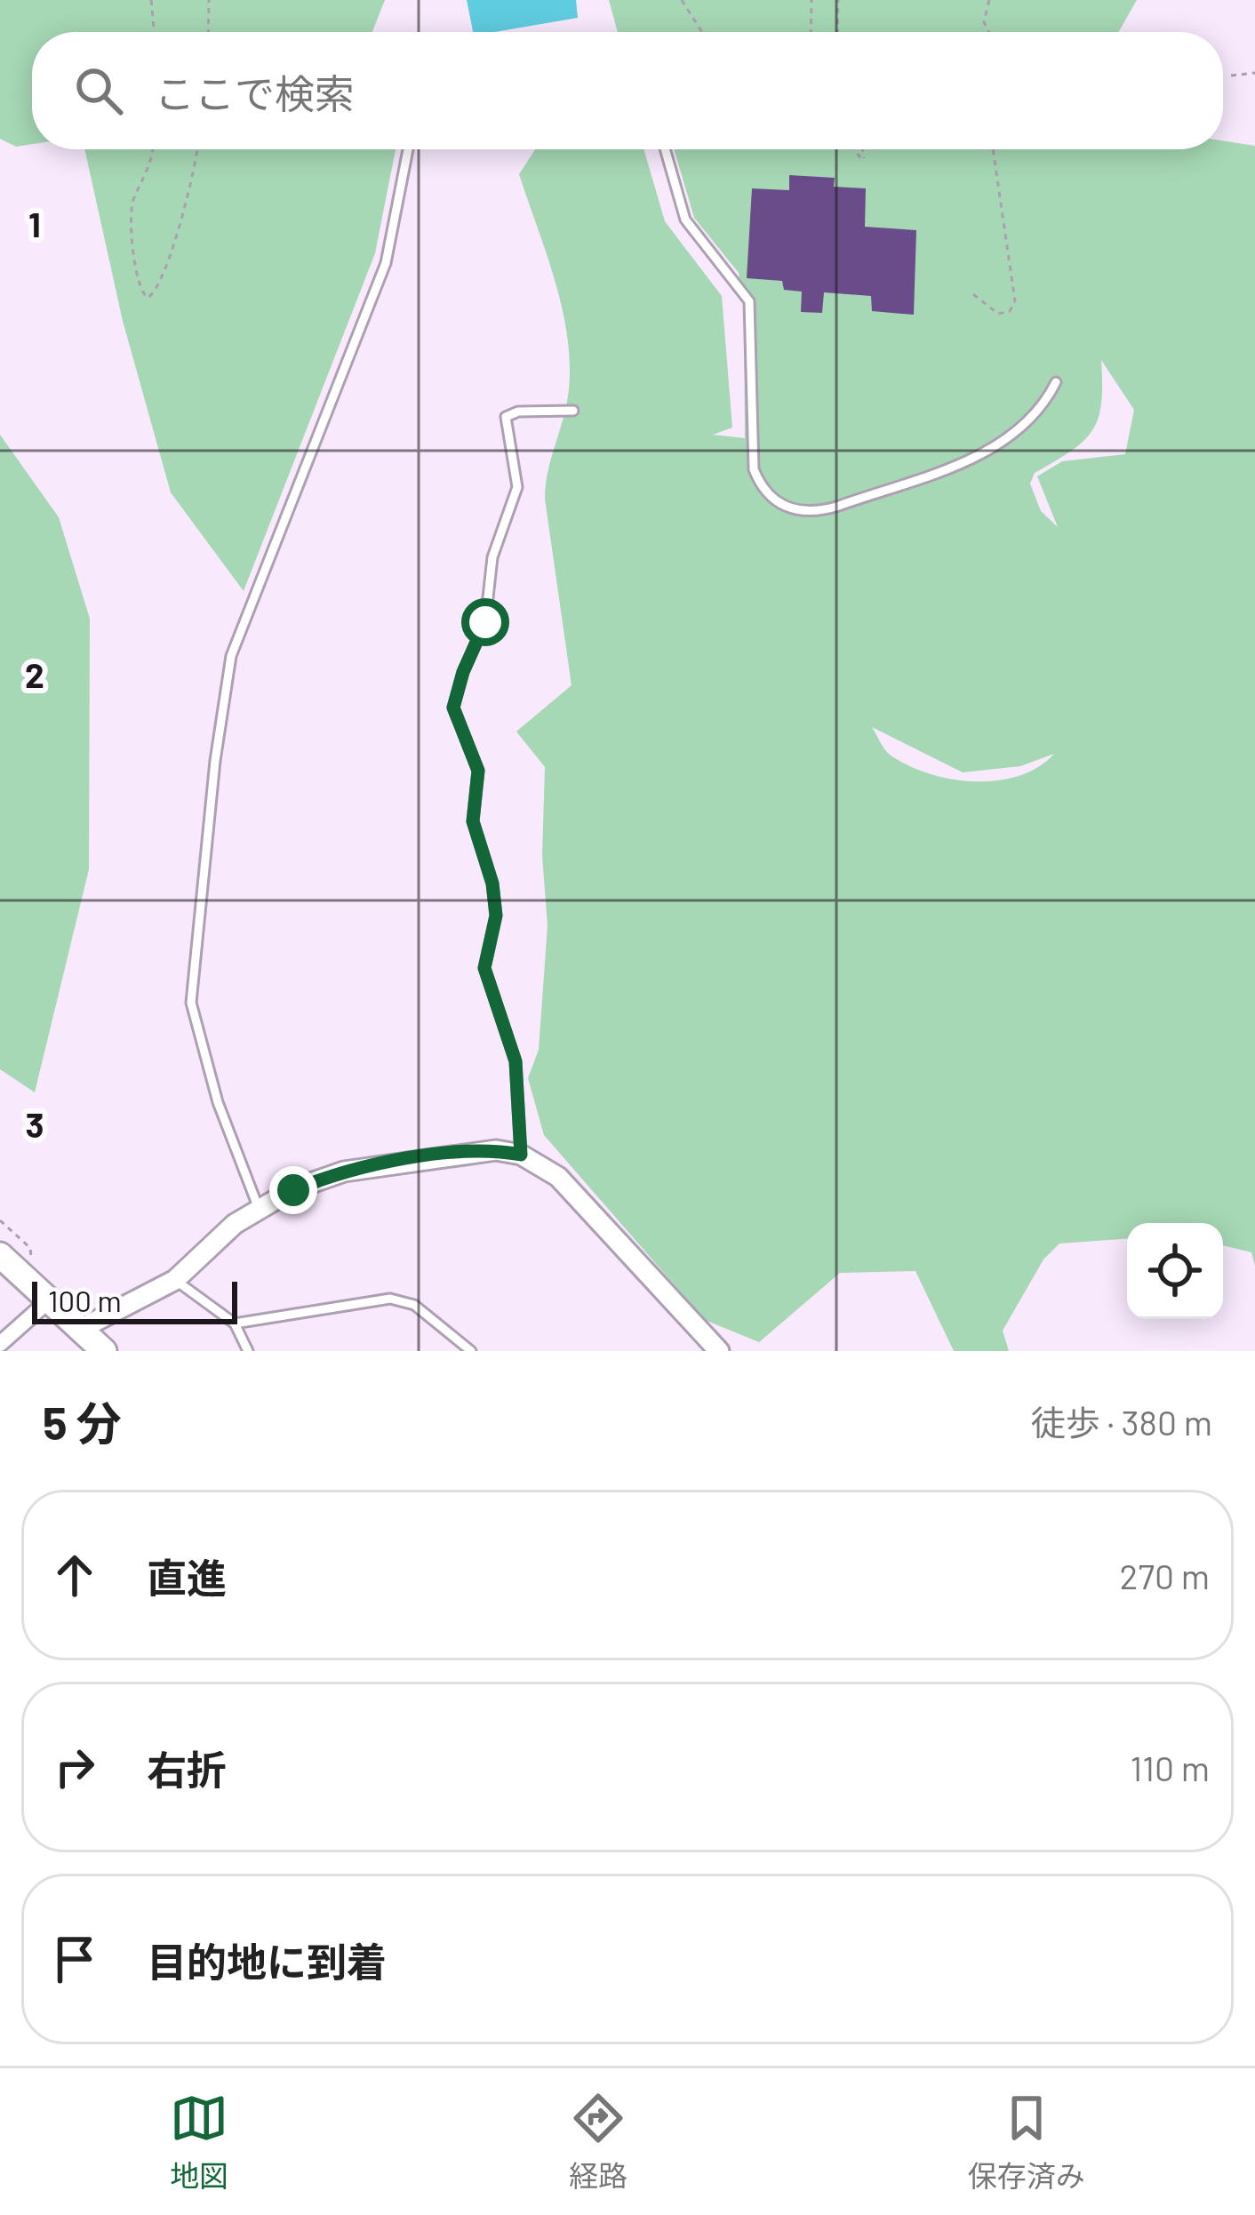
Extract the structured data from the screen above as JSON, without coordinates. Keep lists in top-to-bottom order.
{
  "scale_bar": "100 m",
  "page": {
    "search": "ここで検索",
    "scale": "100 m",
    "heading": ["5 分", "徒歩 · 380 m"],
    "list": [
      ["直進", "270 m"],
      ["右折", "110 m"],
      "目的地に到着"
    ],
    "nav": ["地図", "経路", "保存済み"]
  },
  "grid": {
    "rows": ["1", "2", "3"]
  }
}
